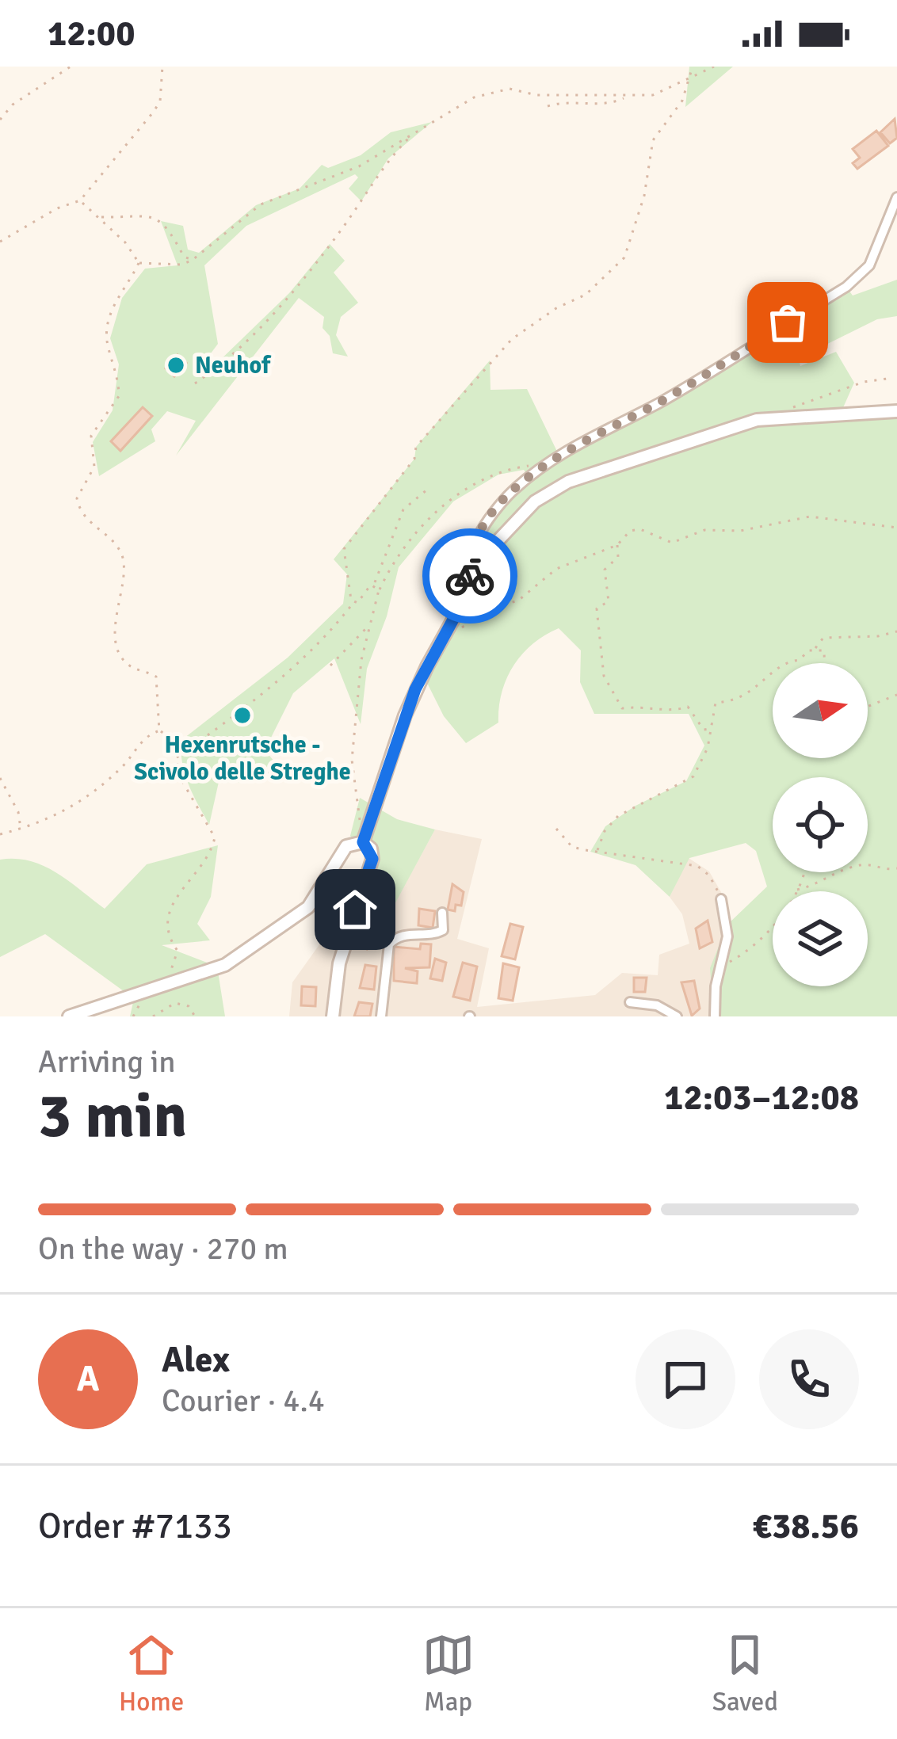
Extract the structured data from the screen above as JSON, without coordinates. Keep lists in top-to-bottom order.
{
  "places": ["Neuhof", "Hexenrutsche - Scivolo delle Streghe"],
  "north": "right",
  "page": {
    "status": "12:00",
    "heading": ["3 min", "Arriving in", "12:03–12:08"],
    "panel": [
      "Alex",
      "Courier · 4.4",
      "Order #7133",
      "€38.56"
    ],
    "bar": "On the way · 270 m",
    "round": "A",
    "tabs": ["Home", "Map", "Saved"]
  }
}
